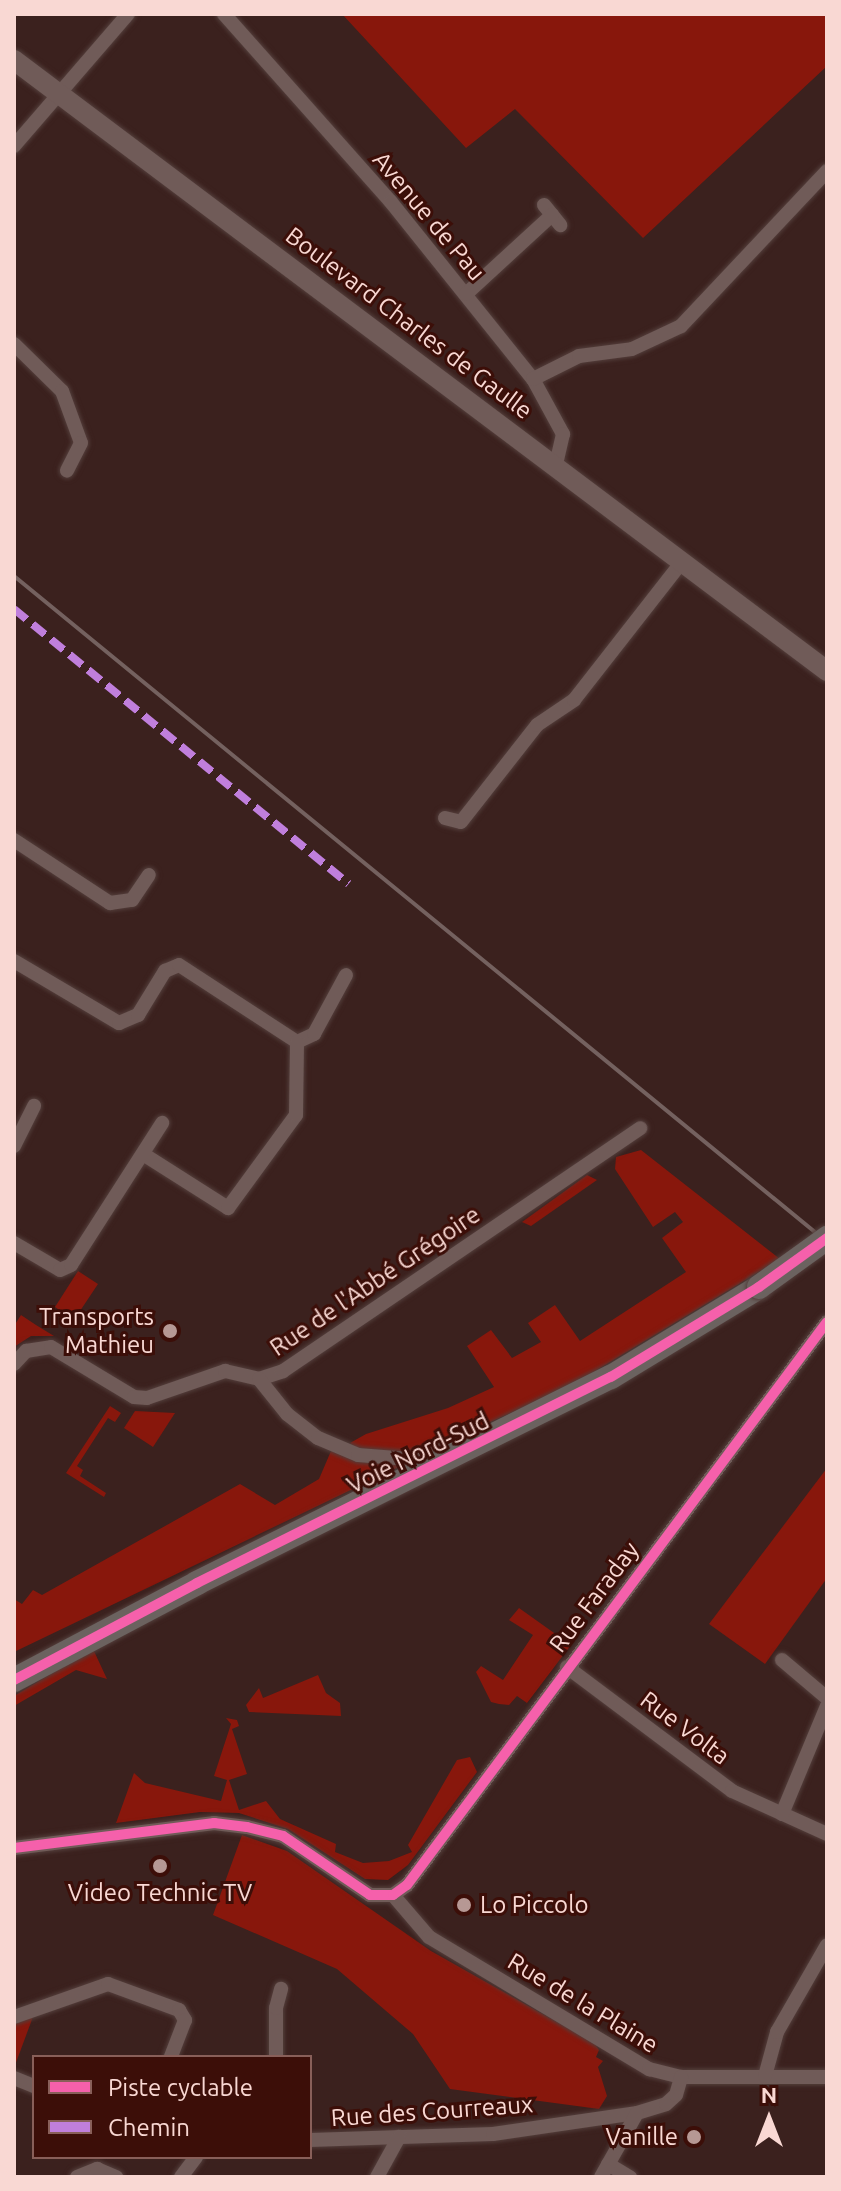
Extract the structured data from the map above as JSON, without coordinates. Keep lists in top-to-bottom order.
{
  "streets": {
    "main road": ["Boulevard Charles de Gaulle", "Voie Nord-Sud"],
    "street": [
      "Avenue de Pau",
      "Rue de l'Abbé Grégoire",
      "Rue Faraday",
      "Rue Volta",
      "Rue de la Plaine",
      "Rue des Courreaux"
    ]
  },
  "crossings": [
    ["Avenue de Pau", "Boulevard Charles de Gaulle"],
    ["Rue de l'Abbé Grégoire", "Voie Nord-Sud"],
    ["Rue Faraday", "Rue Volta"],
    ["Rue Faraday", "Rue de la Plaine"],
    ["Rue de la Plaine", "Rue des Courreaux"]
  ],
  "places": [
    "Transports Mathieu",
    "Video Technic TV",
    "Lo Piccolo",
    "Vanille"
  ],
  "legend": ["Piste cyclable", "Chemin"],
  "north": "top"
}
